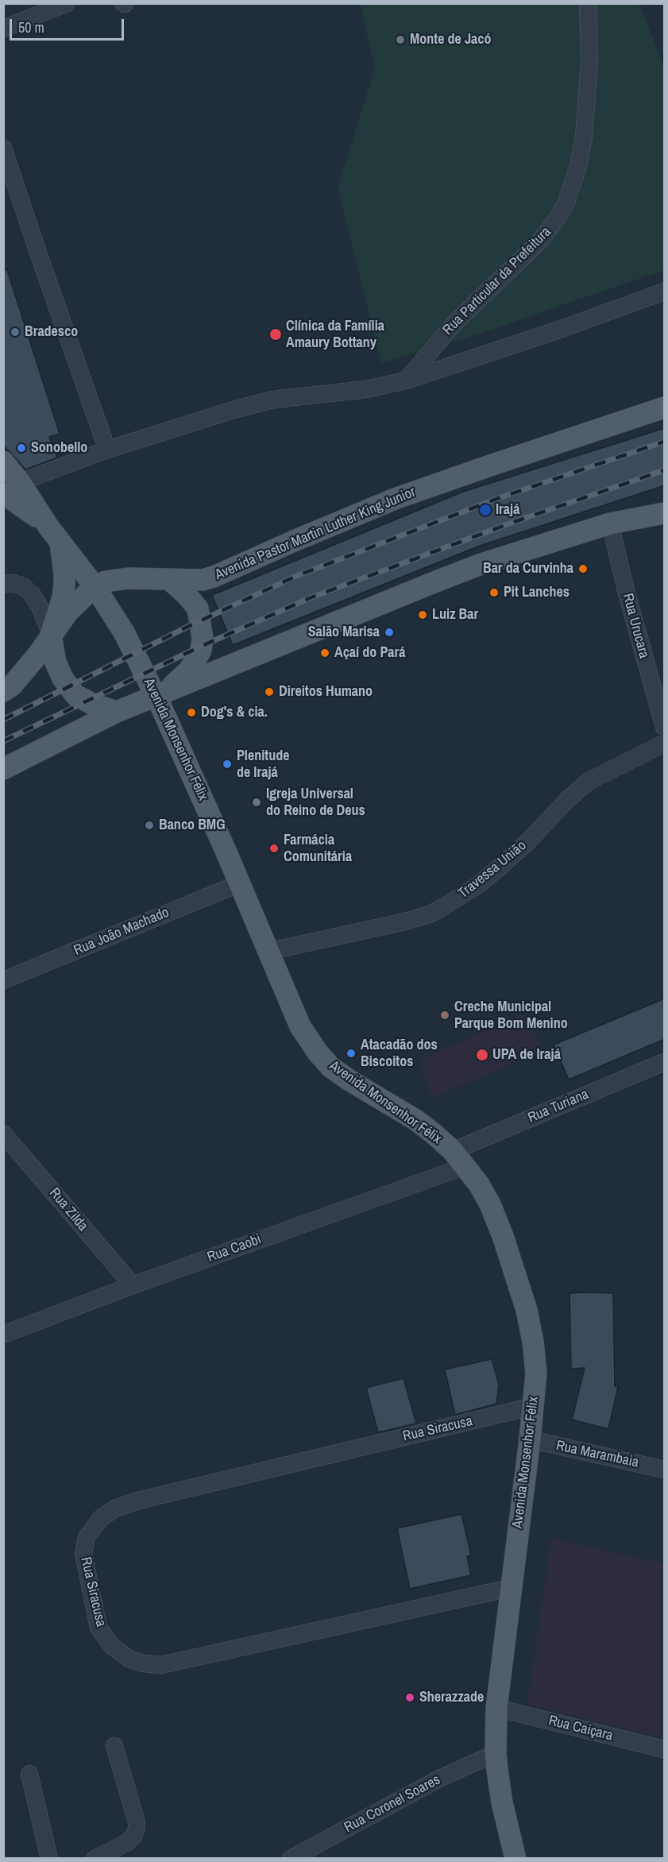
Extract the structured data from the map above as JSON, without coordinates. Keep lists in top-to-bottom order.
{
  "streets": {
    "main road": ["Avenida Pastor Martin Luther King Junior", "Avenida Monsenhor Félix"],
    "street": [
      "Rua Particular da Prefeitura",
      "Rua Urucara",
      "Travessa União",
      "Rua João Machado",
      "Rua Turiana",
      "Rua Zilda",
      "Rua Caobi",
      "Rua Siracusa",
      "Rua Marambaia",
      "Rua Caiçara",
      "Rua Coronel Soares"
    ]
  },
  "crossings": [
    ["Avenida Pastor Martin Luther King Junior", "Avenida Monsenhor Félix"],
    ["Avenida Monsenhor Félix", "Travessa União"],
    ["Avenida Monsenhor Félix", "Rua João Machado"],
    ["Avenida Monsenhor Félix", "Rua Turiana"],
    ["Avenida Monsenhor Félix", "Rua Caobi"],
    ["Avenida Monsenhor Félix", "Rua Siracusa"],
    ["Avenida Monsenhor Félix", "Rua Marambaia"],
    ["Avenida Monsenhor Félix", "Rua Caiçara"],
    ["Avenida Monsenhor Félix", "Rua Coronel Soares"],
    ["Rua Turiana", "Rua Caobi"],
    ["Rua Zilda", "Rua Caobi"]
  ],
  "places": [
    "Monte de Jacó",
    "Bradesco",
    "Clínica da Família Amaury Bottany",
    "Sonobello",
    "Irajá",
    "Bar da Curvinha",
    "Pit Lanches",
    "Luiz Bar",
    "Salão Marisa",
    "Açaí do Pará",
    "Direitos Humano",
    "Dog's & cia.",
    "Plenitude de Irajá",
    "Igreja Universal do Reino de Deus",
    "Banco BMG",
    "Farmácia Comunitária",
    "Creche Municipal Parque Bom Menino",
    "Atacadão dos Biscoitos",
    "UPA de Irajá",
    "Sherazzade"
  ],
  "scale_bar": "50 m"
}
